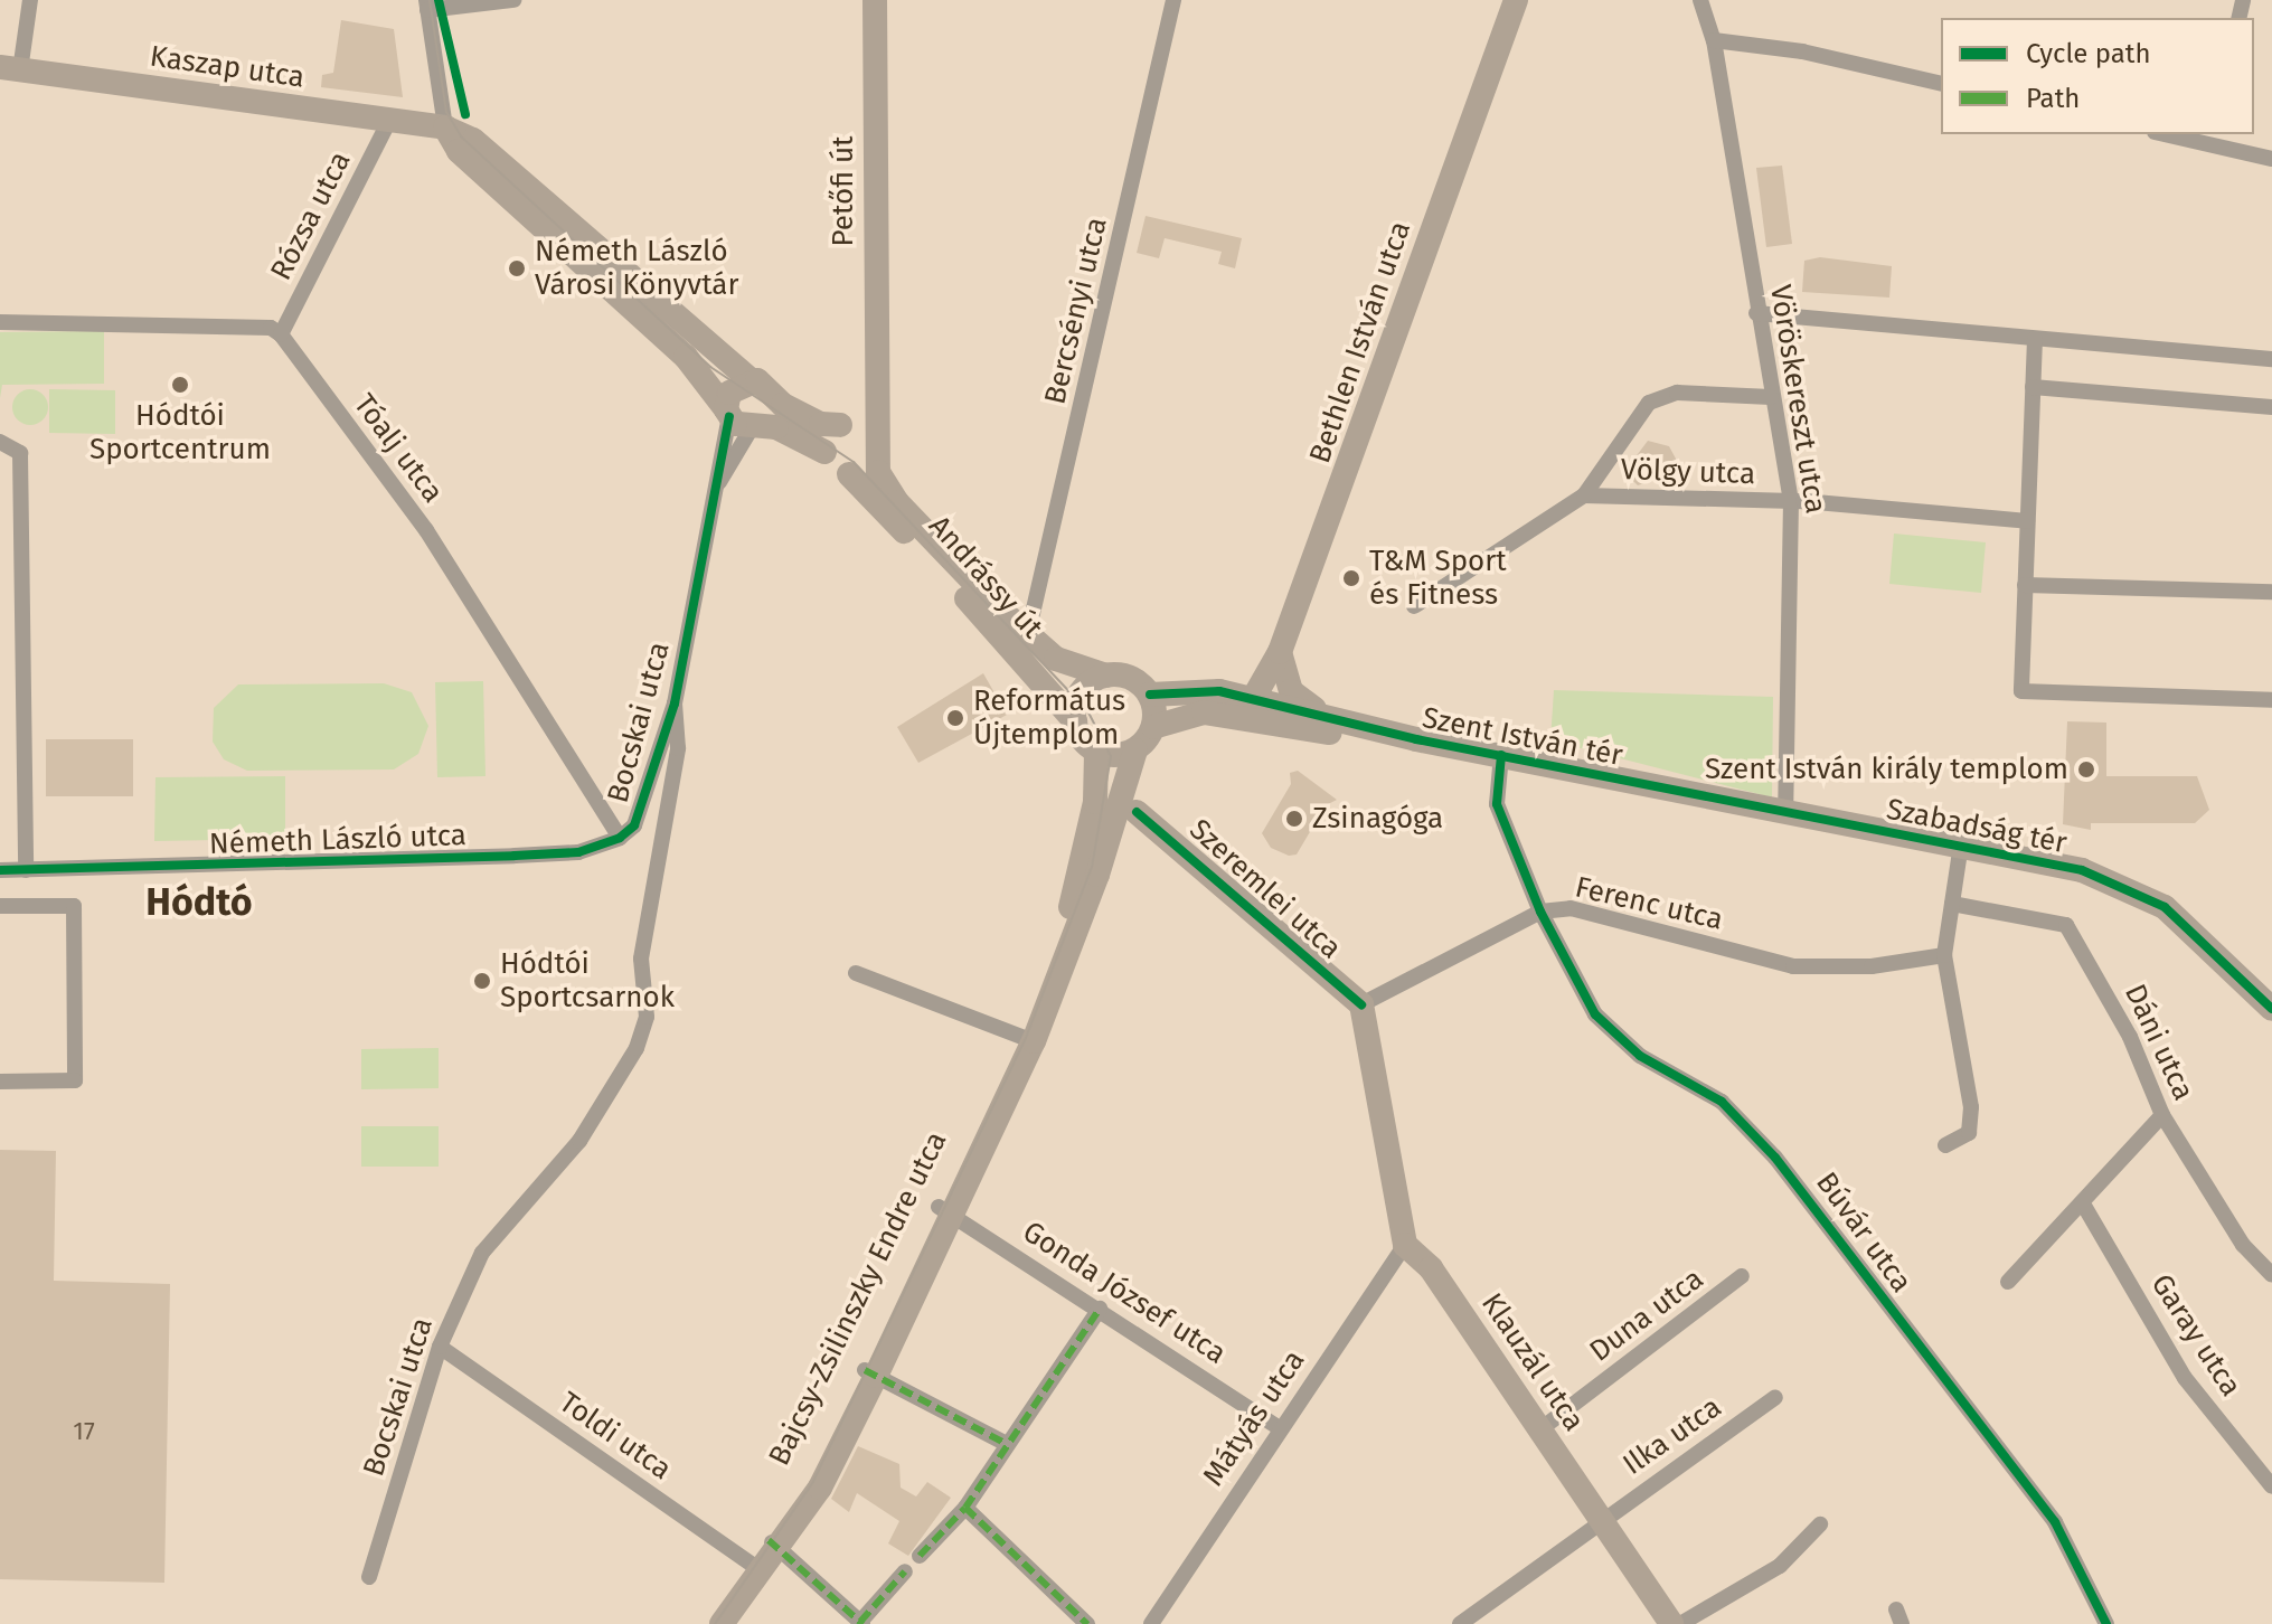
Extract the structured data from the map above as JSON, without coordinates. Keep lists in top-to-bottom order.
{
  "streets": {
    "street": [
      "Kaszap utca",
      "Petőfi út",
      "Rózsa utca",
      "Bercsényi utca",
      "Bethlen István utca",
      "Vöröskereszt utca",
      "Tóalj utca",
      "Völgy utca",
      "Andrássy út",
      "Bocskai utca",
      "Szent István tér",
      "Szabadság tér",
      "Németh László utca",
      "Szeremlei utca",
      "Ferenc utca",
      "Dáni utca",
      "Búvár utca",
      "Gonda József utca",
      "Bajcsy-Zsilinszky Endre utca",
      "Duna utca",
      "Garay utca",
      "Klauzál utca",
      "Mátyás utca",
      "Toldi utca",
      "Ilka utca"
    ]
  },
  "crossings": [
    ["Kaszap utca", "Rózsa utca"],
    ["Petőfi út", "Andrássy út"],
    ["Rózsa utca", "Tóalj utca"],
    ["Bercsényi utca", "Andrássy út"],
    ["Bethlen István utca", "Szent István tér"],
    ["Vöröskereszt utca", "Völgy utca"],
    ["Vöröskereszt utca", "Szent István tér"],
    ["Vöröskereszt utca", "Szabadság tér"],
    ["Tóalj utca", "Bocskai utca"],
    ["Tóalj utca", "Németh László utca"],
    ["Andrássy út", "Szent István tér"],
    ["Andrássy út", "Bajcsy-Zsilinszky Endre utca"],
    ["Bocskai utca", "Németh László utca"],
    ["Bocskai utca", "Toldi utca"],
    ["Szent István tér", "Szabadság tér"],
    ["Szent István tér", "Búvár utca"],
    ["Szent István tér", "Bajcsy-Zsilinszky Endre utca"],
    ["Szeremlei utca", "Ferenc utca"],
    ["Szeremlei utca", "Bajcsy-Zsilinszky Endre utca"],
    ["Ferenc utca", "Búvár utca"],
    ["Gonda József utca", "Bajcsy-Zsilinszky Endre utca"],
    ["Gonda József utca", "Mátyás utca"],
    ["Bajcsy-Zsilinszky Endre utca", "Toldi utca"],
    ["Duna utca", "Klauzál utca"],
    ["Klauzál utca", "Mátyás utca"],
    ["Klauzál utca", "Ilka utca"]
  ],
  "districts": ["Hódtó"],
  "places": [
    "Németh László Városi Könyvtár",
    "Hódtói Sportcentrum",
    "T&M Sport és Fitness",
    "Református Újtemplom",
    "Szent István király templom",
    "Zsinagóga",
    "Hódtói Sportcsarnok"
  ],
  "house_numbers": ["17"],
  "legend": ["Cycle path", "Path"]
}
